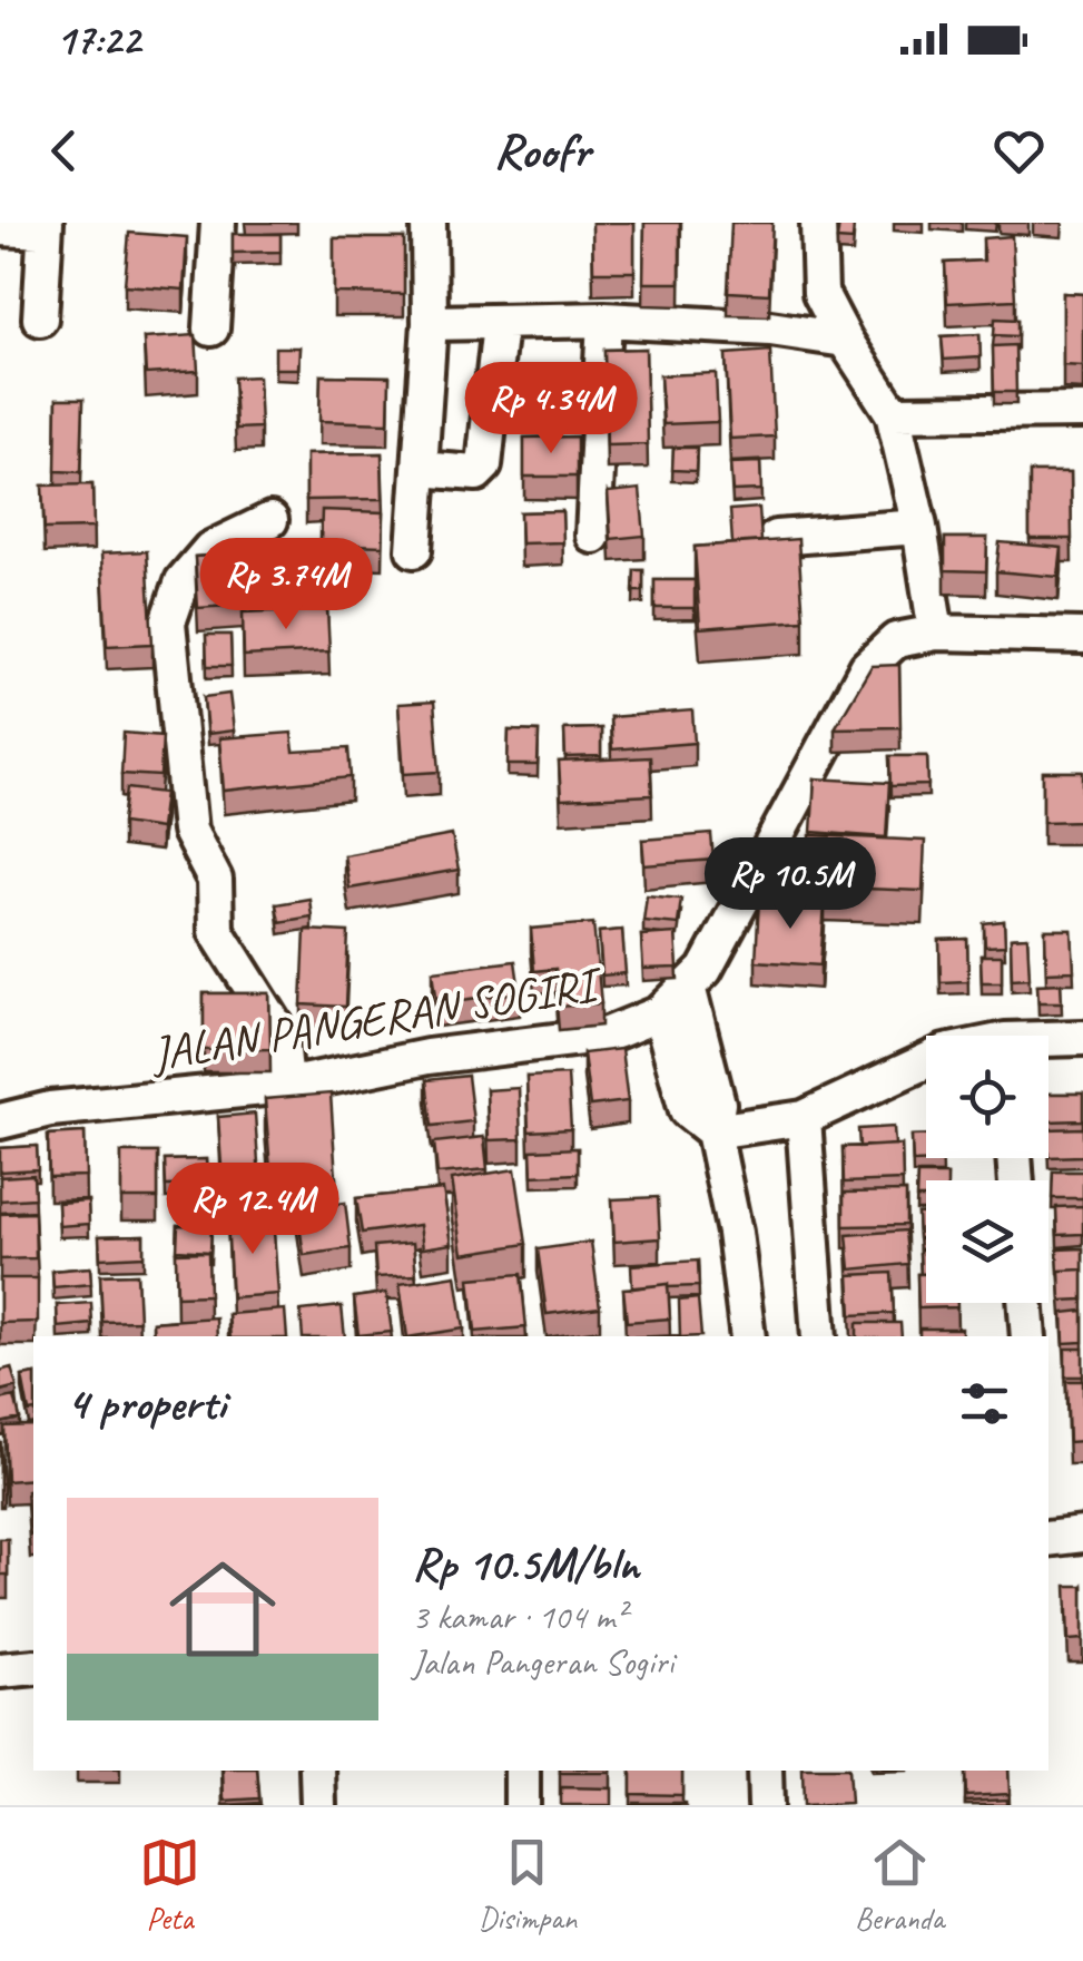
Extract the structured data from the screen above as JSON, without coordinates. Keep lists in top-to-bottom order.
{
  "streets": {
    "street": ["JALAN PANGERAN SOGIRI"]
  },
  "page": {
    "status": "17:22",
    "header": "Roofr",
    "price": [
      "Rp 4.34M",
      "Rp 3.74M",
      "Rp 10.5M",
      "Rp 12.4M"
    ],
    "heading": "4 properti",
    "list": [
      {
        "name": "Rp 10.5M/bln",
        "note": "3 kamar · 104 m² · Jalan Pangeran Sogiri"
      }
    ],
    "tabs": ["Peta", "Disimpan", "Beranda"]
  }
}
